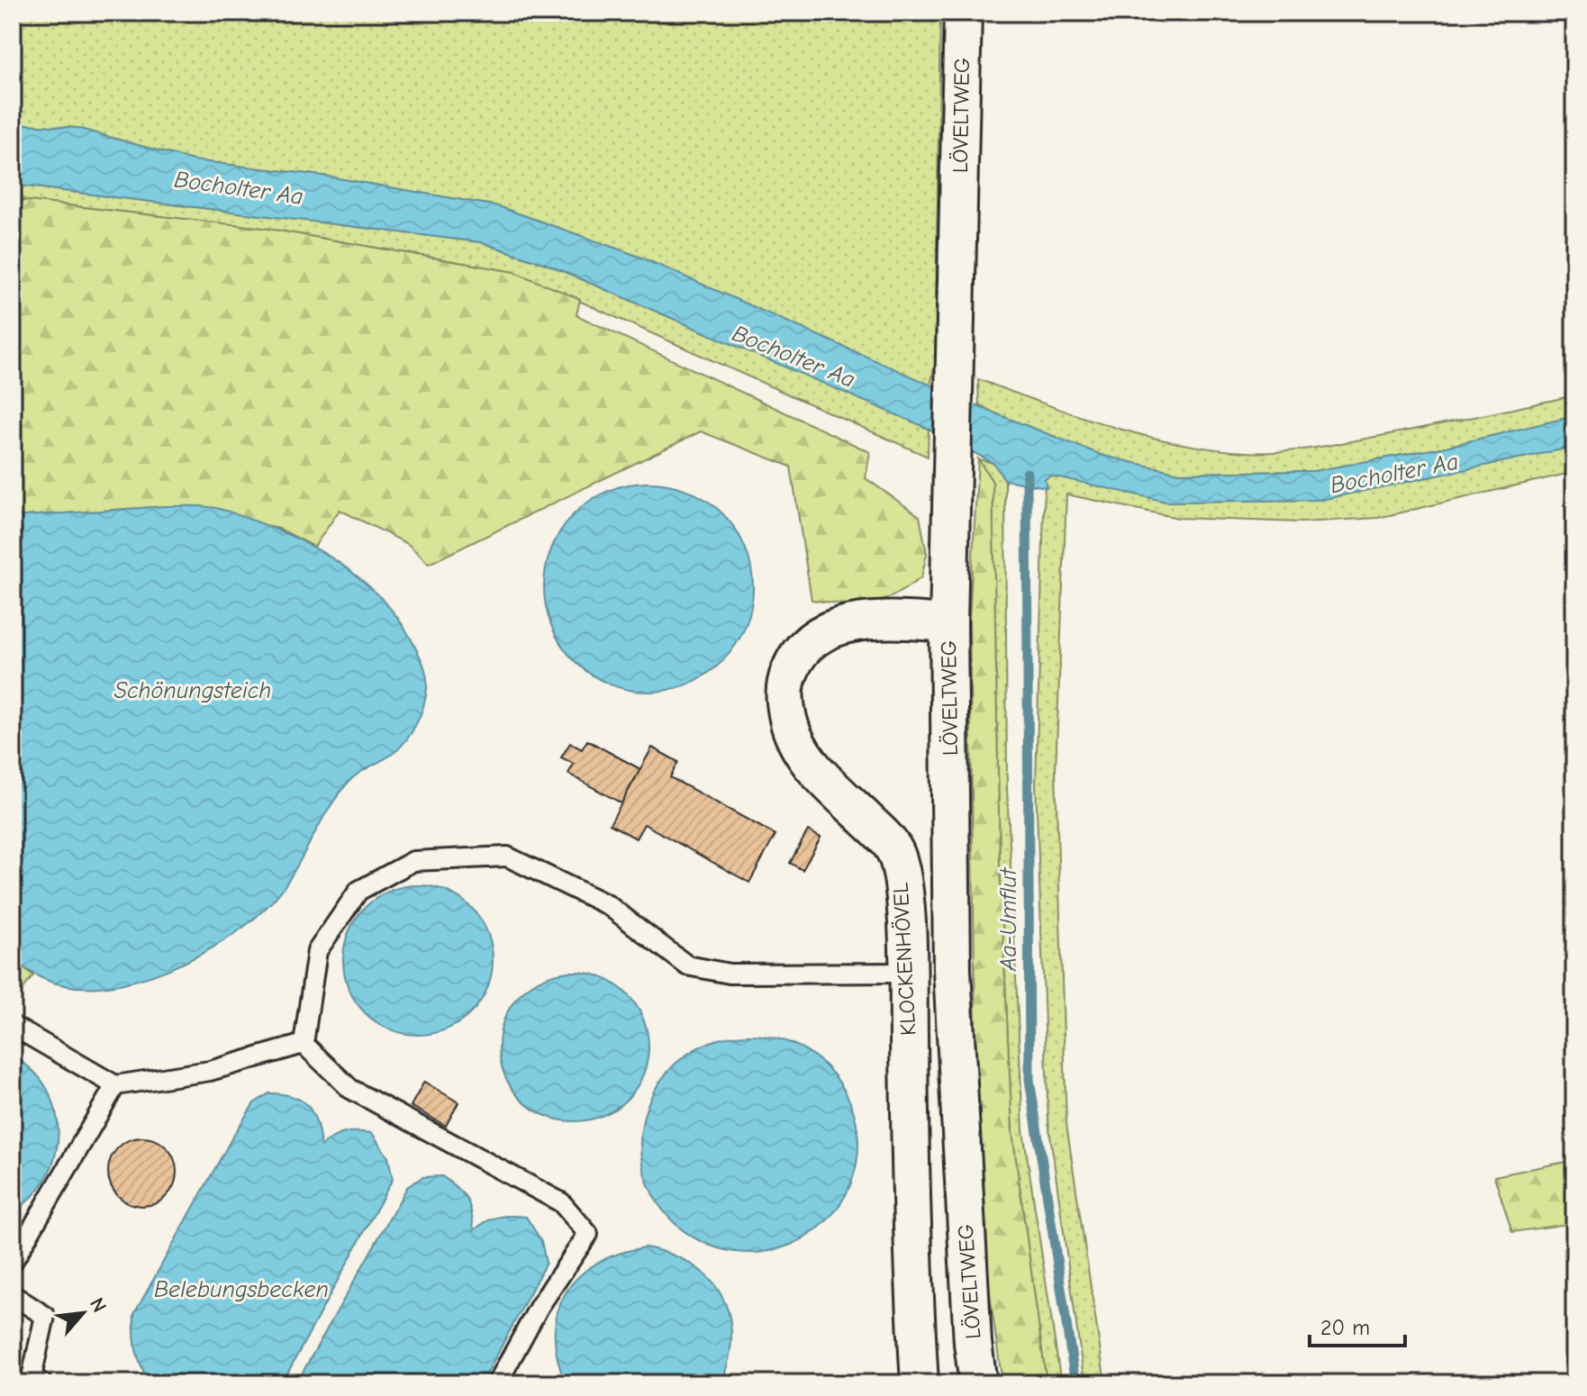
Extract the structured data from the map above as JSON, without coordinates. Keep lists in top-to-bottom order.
{
  "streets": {
    "street": ["LÖVELTWEG", "KLOCKENHÖVEL"]
  },
  "crossings": [
    ["LÖVELTWEG", "KLOCKENHÖVEL"]
  ],
  "water": [
    "Bocholter Aa",
    "Schönungsteich",
    "Aa-Umflut",
    "Belebungsbecken"
  ],
  "scale_bar": "20 m",
  "north": "top right"
}
